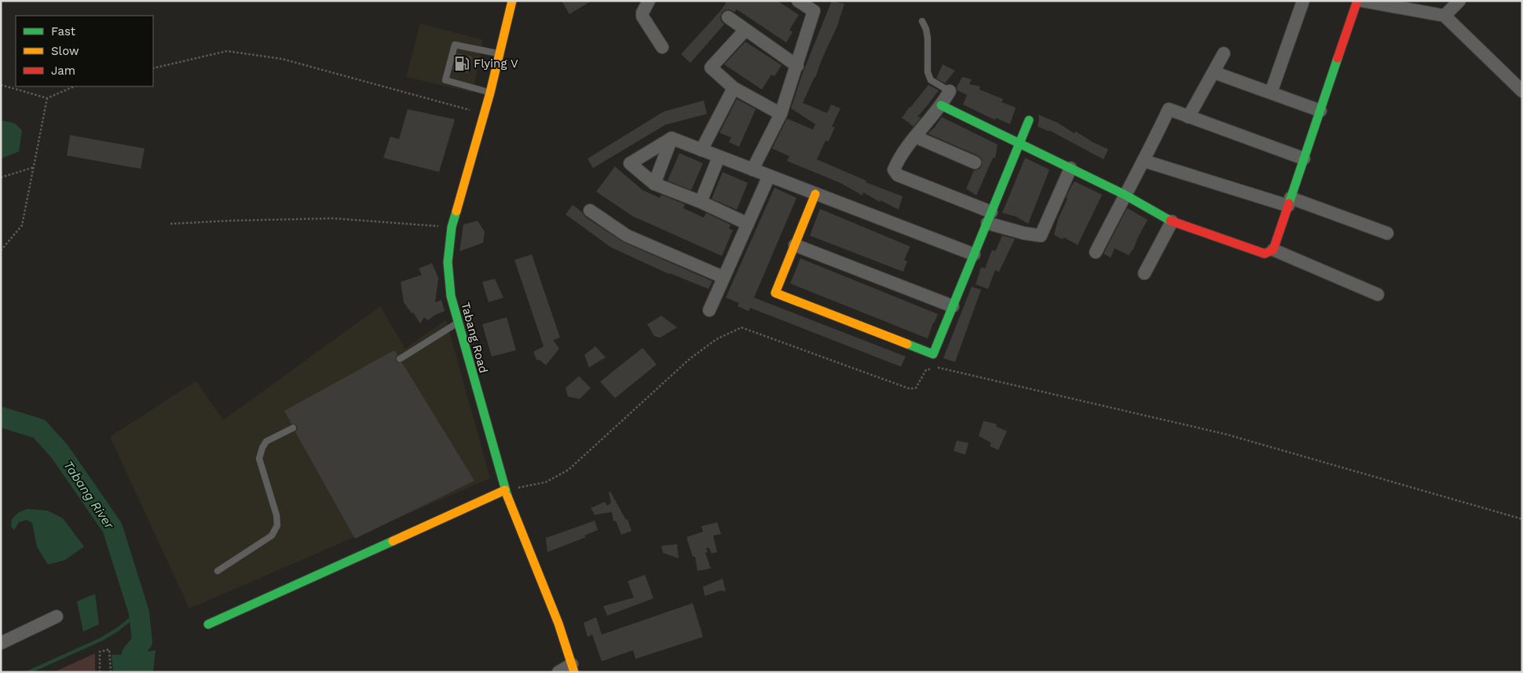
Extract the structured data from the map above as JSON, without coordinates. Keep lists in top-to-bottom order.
{
  "streets": {
    "street": ["Tabang Road"]
  },
  "water": ["Tabang River"],
  "places": {
    "fuel station": ["Flying V"]
  },
  "legend": ["Fast", "Slow", "Jam"]
}
